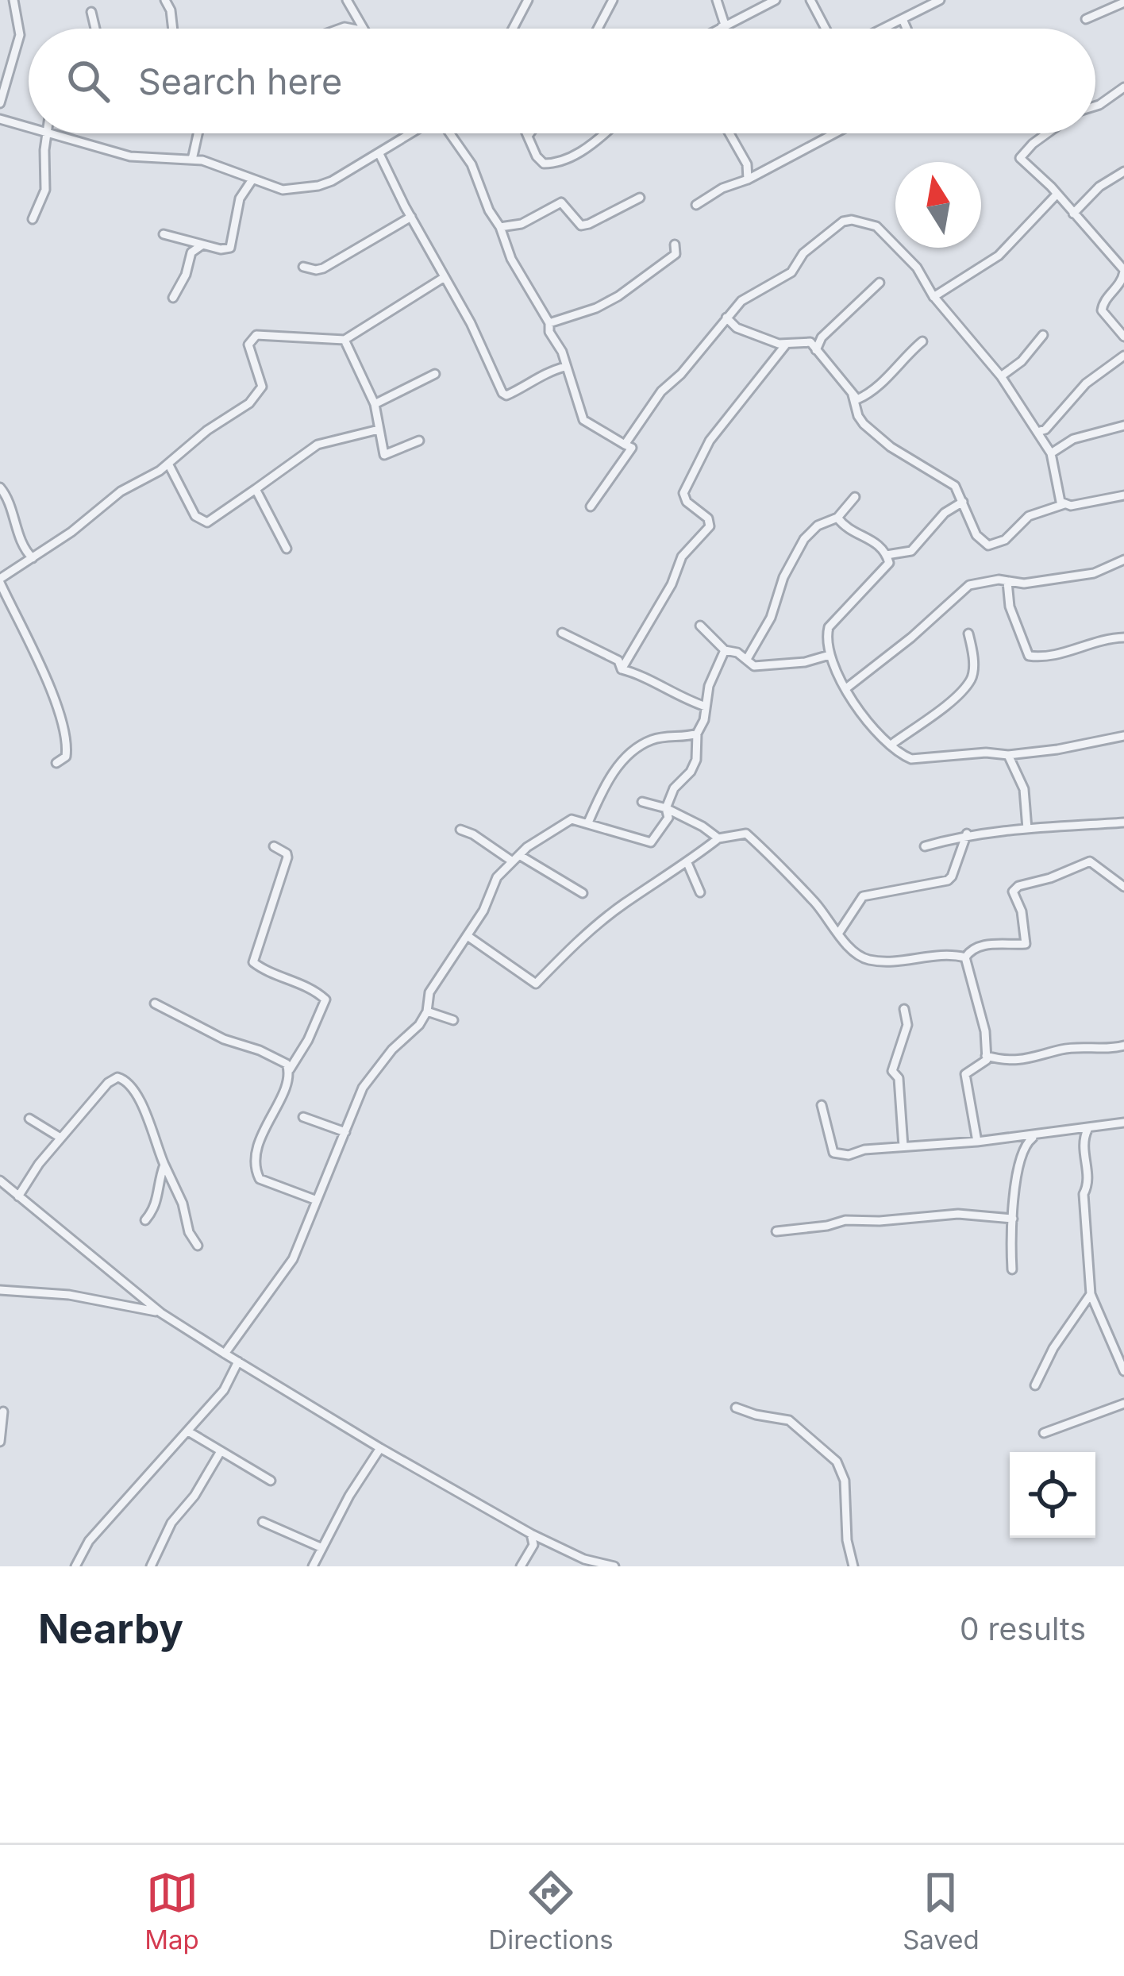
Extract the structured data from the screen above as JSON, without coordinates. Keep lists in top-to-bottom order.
{
  "north": "top",
  "page": {
    "search": "Search here",
    "heading": ["Nearby", "0 results"],
    "nav": ["Map", "Directions", "Saved"]
  }
}
